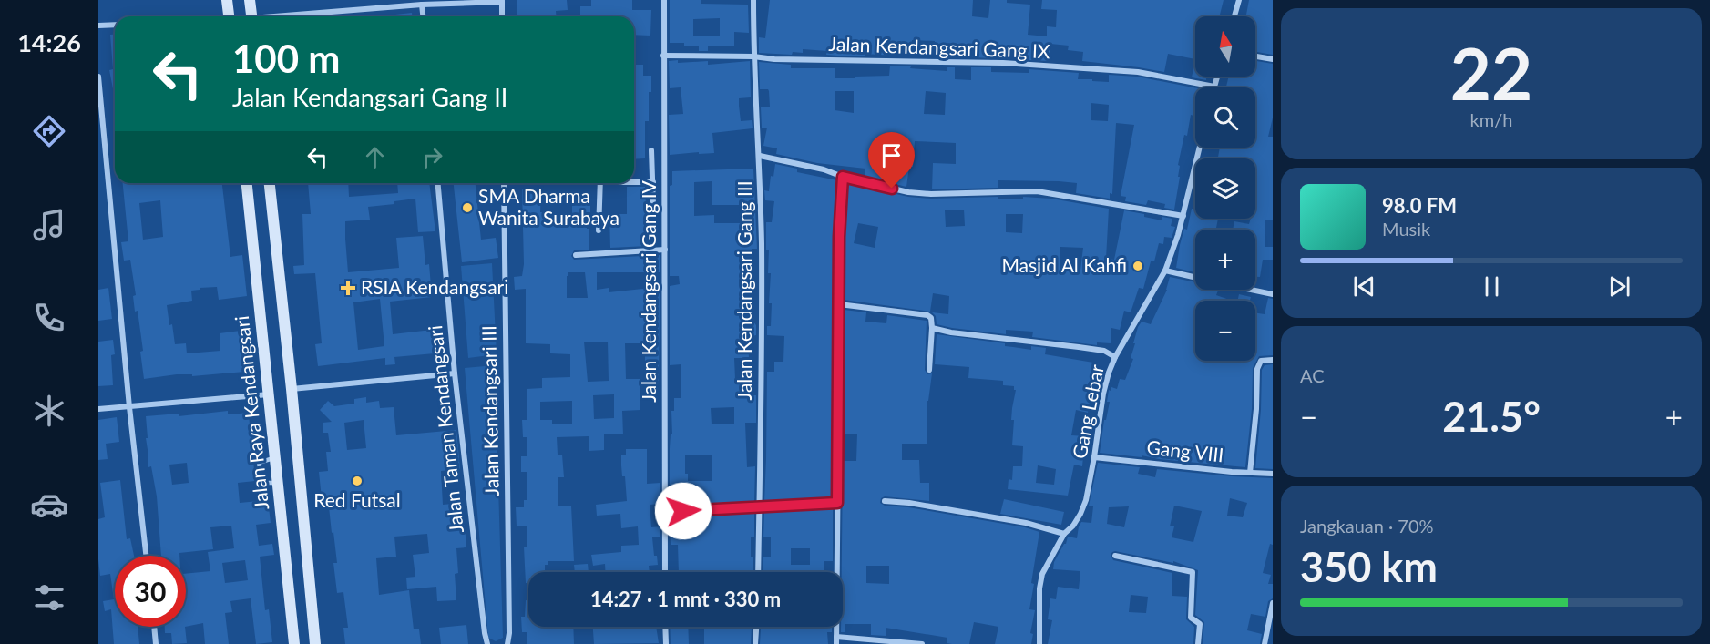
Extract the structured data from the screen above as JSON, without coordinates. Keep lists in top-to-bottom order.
{
  "streets": {
    "main road": ["Jalan Raya Kendangsari"],
    "street": [
      "Jalan Kendangsari Gang IX",
      "Jalan Kendangsari Gang III",
      "Jalan Kendangsari Gang IV",
      "Jalan Kendangsari III",
      "Gang Lebar",
      "Jalan Taman Kendangsari",
      "Gang VIII"
    ]
  },
  "crossings": [
    ["Jalan Kendangsari Gang IX", "Jalan Kendangsari Gang III"],
    ["Jalan Kendangsari Gang IX", "Jalan Kendangsari Gang IV"],
    ["Gang Lebar", "Gang VIII"]
  ],
  "places": {
    "other": ["SMA Dharma Wanita Surabaya", "Masjid Al Kahfi", "Red Futsal"],
    "health": ["RSIA Kendangsari"]
  },
  "north": "top",
  "page": {
    "tabs": "14:26",
    "tile": [
      ["22", "km/h"],
      "AC",
      ["Jangkauan · 70%", "350 km"]
    ],
    "map_buttons": ["+", "−"],
    "turn": ["100 m", "Jalan Kendangsari Gang II"],
    "song": ["98.0 FM", "Musik"],
    "heat": ["−", "21.5°", "+"],
    "limit": "30",
    "trip": "14:27 · 1 mnt · 330 m"
  }
}
